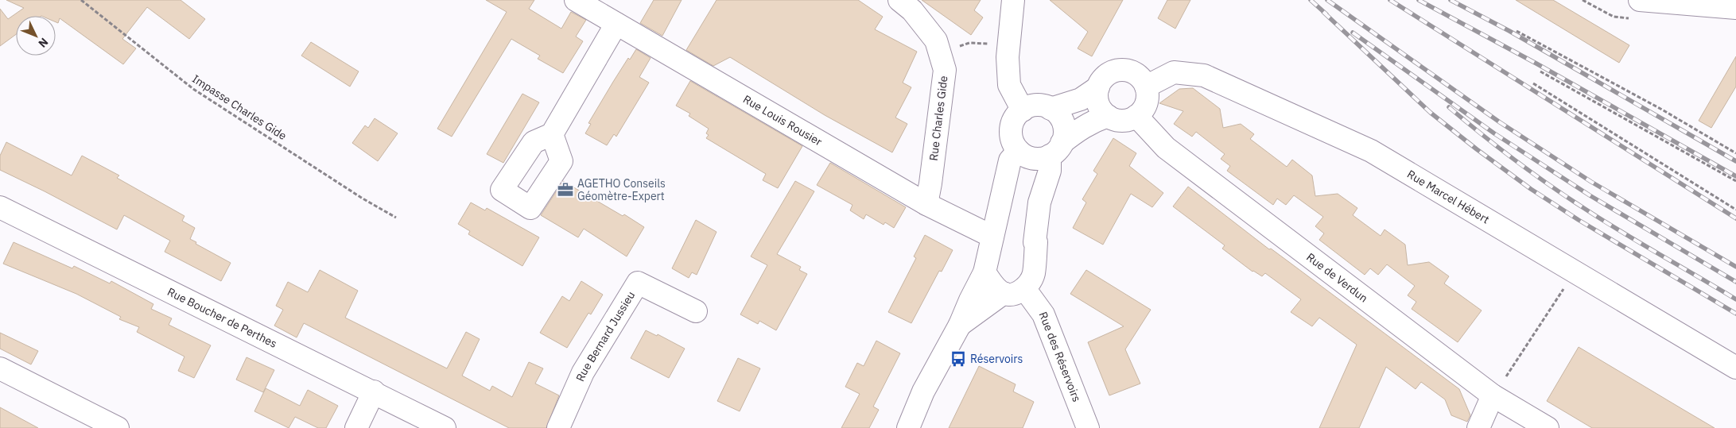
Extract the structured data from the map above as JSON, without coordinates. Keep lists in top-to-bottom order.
{
  "streets": {
    "street": [
      "Rue Charles Gide",
      "Rue Louis Rousier",
      "Rue Marcel Hébert",
      "Rue de Verdun",
      "Rue Boucher de Perthes",
      "Rue Bernard Jussieu",
      "Rue des Réservoirs"
    ],
    "path": ["Impasse Charles Gide"]
  },
  "crossings": [
    ["Rue Charles Gide", "Rue Louis Rousier"],
    ["Rue Marcel Hébert", "Rue de Verdun"]
  ],
  "places": {
    "office": ["AGETHO Conseils Géomètre-Expert"],
    "bus stop": ["Réservoirs"]
  },
  "north": "bottom right"
}
